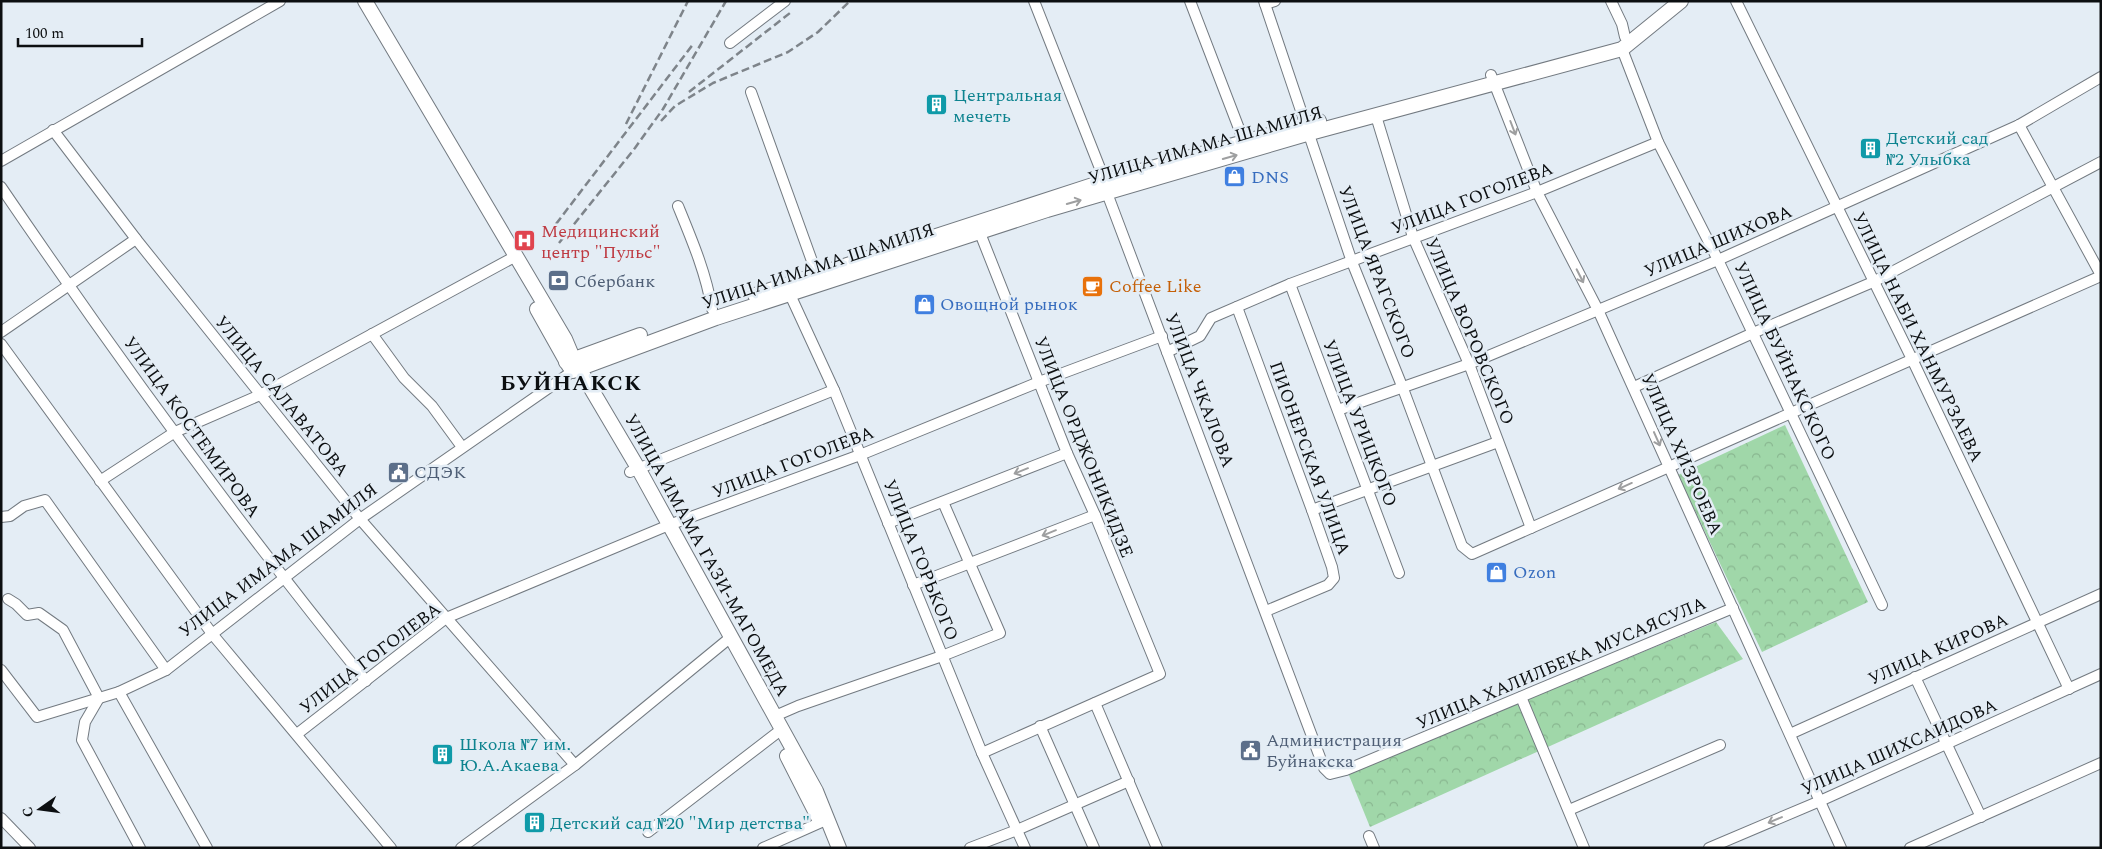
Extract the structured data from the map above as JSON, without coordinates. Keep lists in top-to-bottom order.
{
  "streets": {
    "main road": ["УЛИЦА ИМАМА ШАМИЛЯ", "УЛИЦА ИМАМА ГАЗИ-МАГОМЕДА"],
    "street": [
      "УЛИЦА ГОГОЛЕВА",
      "УЛИЦА ШИХОВА",
      "УЛИЦА ЯРАГСКОГО",
      "УЛИЦА ВОРОВСКОГО",
      "УЛИЦА НАБИ ХАНМУРЗАЕВА",
      "УЛИЦА БУЙНАКСКОГО",
      "УЛИЦА ЧКАЛОВА",
      "УЛИЦА САЛАВАТОВА",
      "УЛИЦА УРИЦКОГО",
      "УЛИЦА КОСТЕМИРОВА",
      "УЛИЦА ОРДЖОНИКИДЗЕ",
      "УЛИЦА ХИЗРОЕВА",
      "ПИОНЕРСКАЯ УЛИЦА",
      "УЛИЦА ГОРЬКОГО",
      "УЛИЦА КИРОВА",
      "УЛИЦА ХАЛИЛБЕКА МУСАЯСУЛА",
      "УЛИЦА ШИХСАИДОВА"
    ]
  },
  "crossings": [
    ["УЛИЦА ИМАМА ШАМИЛЯ", "УЛИЦА ЯРАГСКОГО"],
    ["УЛИЦА ИМАМА ШАМИЛЯ", "УЛИЦА ВОРОВСКОГО"],
    ["УЛИЦА ИМАМА ШАМИЛЯ", "УЛИЦА БУЙНАКСКОГО"],
    ["УЛИЦА ИМАМА ШАМИЛЯ", "УЛИЦА ЧКАЛОВА"],
    ["УЛИЦА ИМАМА ШАМИЛЯ", "УЛИЦА САЛАВАТОВА"],
    ["УЛИЦА ИМАМА ШАМИЛЯ", "УЛИЦА КОСТЕМИРОВА"],
    ["УЛИЦА ИМАМА ШАМИЛЯ", "УЛИЦА ОРДЖОНИКИДЗЕ"],
    ["УЛИЦА ИМАМА ШАМИЛЯ", "УЛИЦА ХИЗРОЕВА"],
    ["УЛИЦА ИМАМА ШАМИЛЯ", "УЛИЦА ИМАМА ГАЗИ-МАГОМЕДА"],
    ["УЛИЦА ИМАМА ШАМИЛЯ", "УЛИЦА ГОРЬКОГО"],
    ["УЛИЦА ГОГОЛЕВА", "УЛИЦА ЯРАГСКОГО"],
    ["УЛИЦА ГОГОЛЕВА", "УЛИЦА ВОРОВСКОГО"],
    ["УЛИЦА ГОГОЛЕВА", "УЛИЦА БУЙНАКСКОГО"],
    ["УЛИЦА ГОГОЛЕВА", "УЛИЦА ЧКАЛОВА"],
    ["УЛИЦА ГОГОЛЕВА", "УЛИЦА САЛАВАТОВА"],
    ["УЛИЦА ГОГОЛЕВА", "УЛИЦА УРИЦКОГО"],
    ["УЛИЦА ГОГОЛЕВА", "УЛИЦА КОСТЕМИРОВА"],
    ["УЛИЦА ГОГОЛЕВА", "УЛИЦА ОРДЖОНИКИДЗЕ"],
    ["УЛИЦА ГОГОЛЕВА", "УЛИЦА ХИЗРОЕВА"],
    ["УЛИЦА ГОГОЛЕВА", "ПИОНЕРСКАЯ УЛИЦА"],
    ["УЛИЦА ГОГОЛЕВА", "УЛИЦА ИМАМА ГАЗИ-МАГОМЕДА"],
    ["УЛИЦА ГОГОЛЕВА", "УЛИЦА ГОРЬКОГО"],
    ["УЛИЦА ШИХОВА", "УЛИЦА ЯРАГСКОГО"],
    ["УЛИЦА ШИХОВА", "УЛИЦА ВОРОВСКОГО"],
    ["УЛИЦА ШИХОВА", "УЛИЦА НАБИ ХАНМУРЗАЕВА"],
    ["УЛИЦА ШИХОВА", "УЛИЦА БУЙНАКСКОГО"],
    ["УЛИЦА ШИХОВА", "УЛИЦА УРИЦКОГО"],
    ["УЛИЦА ШИХОВА", "УЛИЦА ХИЗРОЕВА"],
    ["УЛИЦА ЯРАГСКОГО", "УЛИЦА ВОРОВСКОГО"],
    ["УЛИЦА НАБИ ХАНМУРЗАЕВА", "УЛИЦА КИРОВА"],
    ["УЛИЦА НАБИ ХАНМУРЗАЕВА", "УЛИЦА ШИХСАИДОВА"],
    ["УЛИЦА ЧКАЛОВА", "ПИОНЕРСКАЯ УЛИЦА"],
    ["УЛИЦА ЧКАЛОВА", "УЛИЦА ХАЛИЛБЕКА МУСАЯСУЛА"],
    ["УЛИЦА ХИЗРОЕВА", "УЛИЦА КИРОВА"],
    ["УЛИЦА ХИЗРОЕВА", "УЛИЦА ХАЛИЛБЕКА МУСАЯСУЛА"],
    ["УЛИЦА ХИЗРОЕВА", "УЛИЦА ШИХСАИДОВА"]
  ],
  "one_way": ["УЛИЦА ХИЗРОЕВА"],
  "districts": ["БУЙНАКСК"],
  "places": {
    "building": [
      "Центральная мечеть",
      "Детский сад №2 Улыбка",
      "Школа №7 им. Ю.А.Акаева",
      "Детский сад №20 \"Мир детства\""
    ],
    "shop": ["DNS", "Овощной рынок", "Ozon"],
    "hospital": ["Медицинский центр \"Пульс\""],
    "bank": ["Сбербанк"],
    "cafe": ["Coffee Like"],
    "public building": ["СДЭК", "Администрация Буйнакска"]
  },
  "scale_bar": "100 m",
  "north": "left"
}
